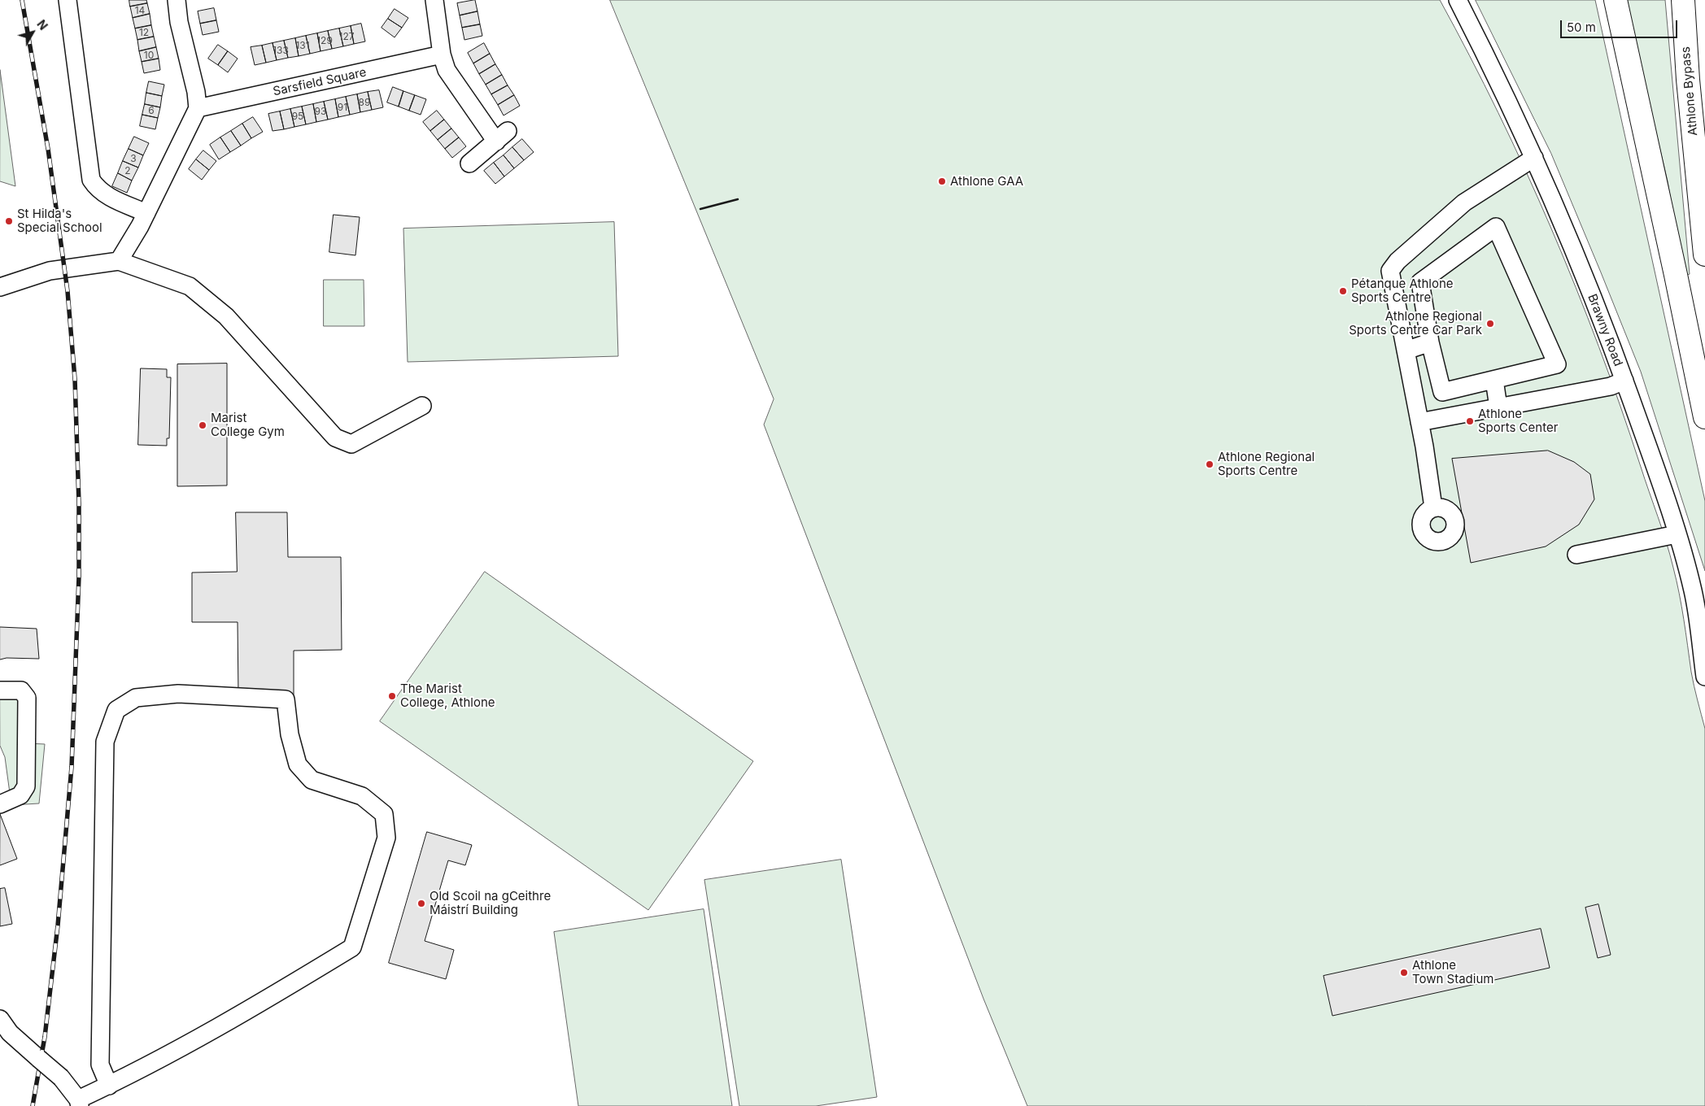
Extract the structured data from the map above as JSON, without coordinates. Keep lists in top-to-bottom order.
{
  "streets": {
    "highway": ["Athlone Bypass"],
    "street": ["Sarsfield Square", "Brawny Road"]
  },
  "places": [
    "Athlone GAA",
    "St Hilda's Special School",
    "Pétanque Athlone Sports Centre",
    "Athlone Regional Sports Centre Car Park",
    "Athlone Sports Center",
    "Marist College Gym",
    "Athlone Regional Sports Centre",
    "The Marist College, Athlone",
    "Old Scoil na gCeithre Máistrí Building",
    "Athlone Town Stadium"
  ],
  "house_numbers": [
    "14",
    "12",
    "127",
    "129",
    "131",
    "133",
    "10",
    "89",
    "91",
    "6",
    "93",
    "95",
    "3",
    "2"
  ],
  "scale_bar": "50 m",
  "north": "top right"
}
